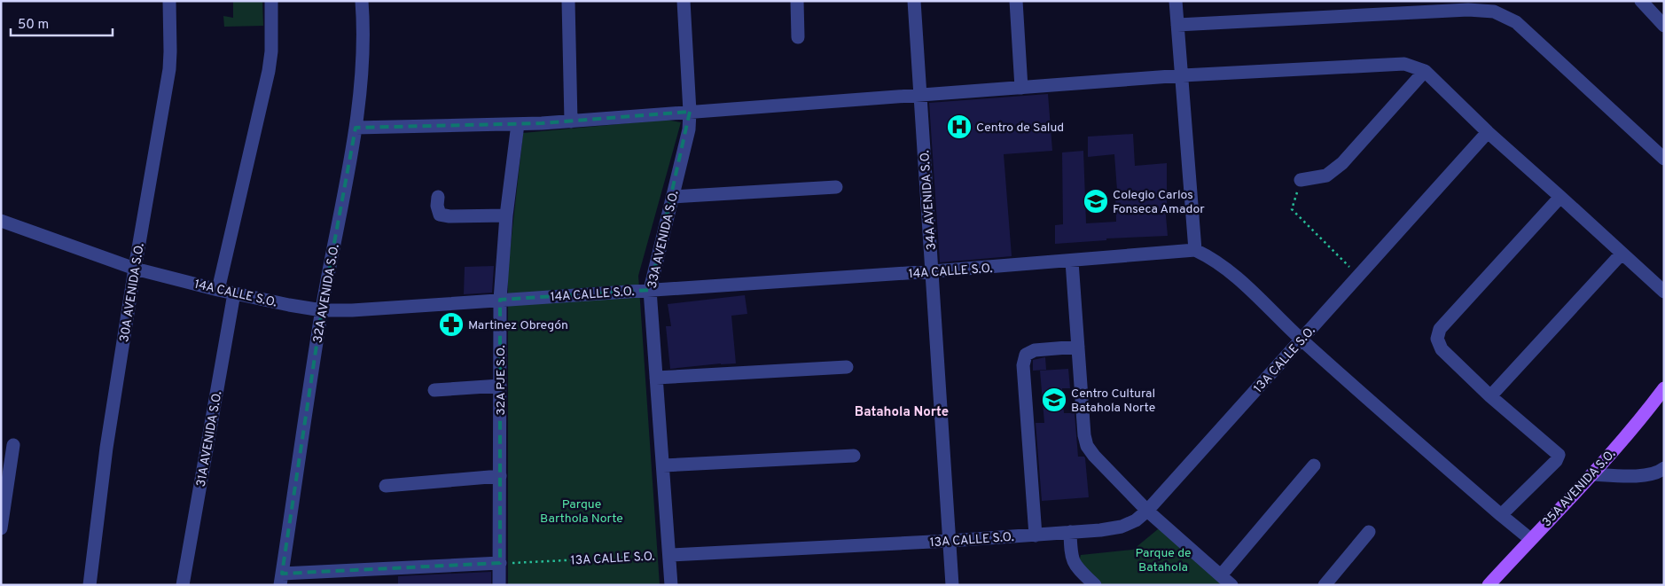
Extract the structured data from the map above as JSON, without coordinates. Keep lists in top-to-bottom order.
{
  "streets": {
    "main road": ["35A AVENIDA S.O."],
    "street": [
      "34A AVENIDA S.O.",
      "33A AVENIDA S.O.",
      "14A CALLE S.O.",
      "30A AVENIDA S.O.",
      "32A AVENIDA S.O.",
      "13A CALLE S.O.",
      "32A PJE S.O.",
      "31A AVENIDA S.O."
    ]
  },
  "crossings": [
    ["34A AVENIDA S.O.", "14A CALLE S.O."],
    ["34A AVENIDA S.O.", "13A CALLE S.O."],
    ["33A AVENIDA S.O.", "14A CALLE S.O."],
    ["33A AVENIDA S.O.", "13A CALLE S.O."],
    ["14A CALLE S.O.", "30A AVENIDA S.O."],
    ["14A CALLE S.O.", "32A AVENIDA S.O."],
    ["14A CALLE S.O.", "32A PJE S.O."],
    ["14A CALLE S.O.", "31A AVENIDA S.O."],
    ["13A CALLE S.O.", "32A PJE S.O."]
  ],
  "districts": ["Batahola Norte"],
  "parks": ["Parque Barthola Norte", "Parque de Batahola"],
  "places": {
    "hospital": ["Centro de Salud"],
    "school or university": ["Colegio Carlos Fonseca Amador", "Centro Cultural Batahola Norte"],
    "pharmacy": ["Martinez Obregón"]
  },
  "scale_bar": "50 m"
}
